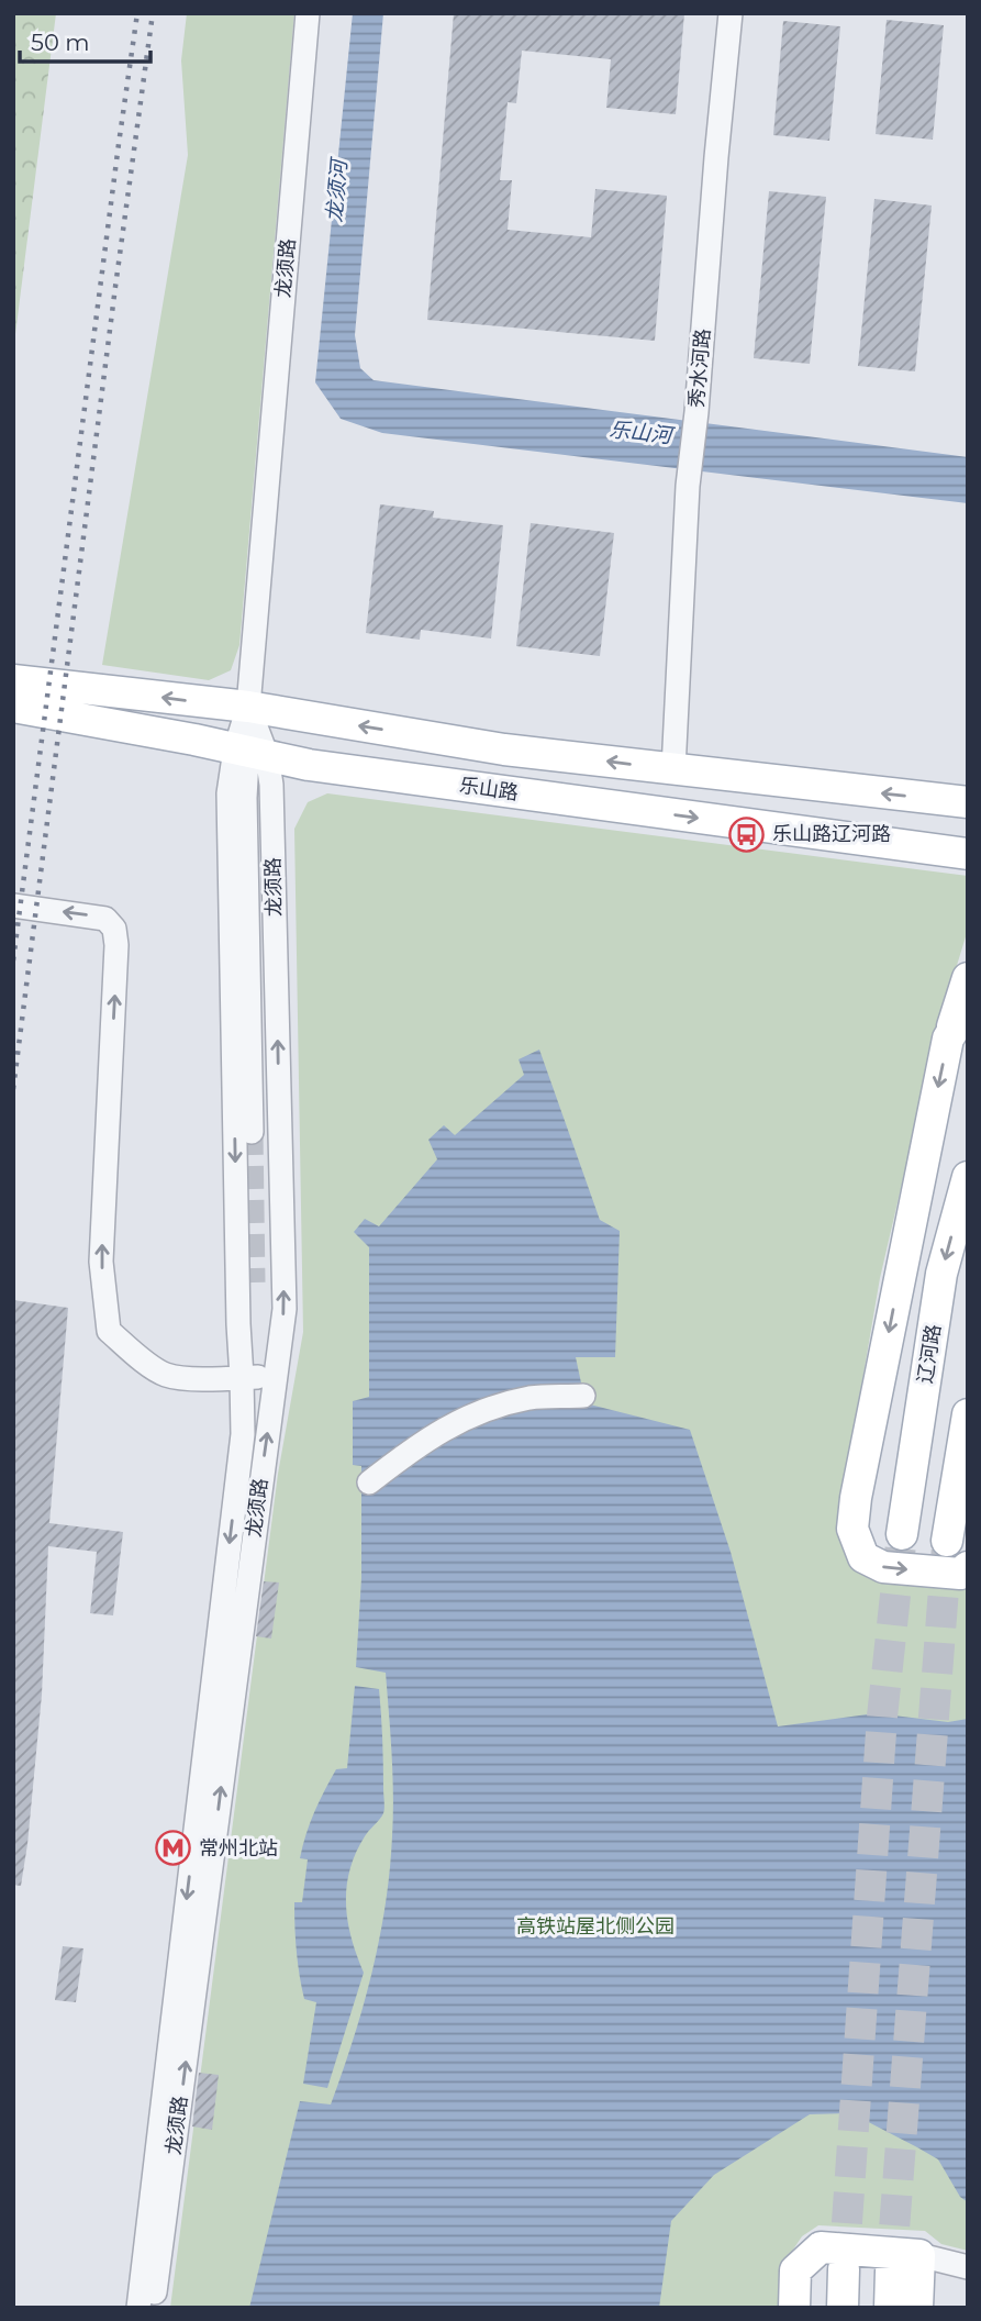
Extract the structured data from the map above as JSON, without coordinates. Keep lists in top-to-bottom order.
{
  "streets": {
    "main road": ["乐山路", "辽河路"],
    "street": ["龙须路", "秀水河路"]
  },
  "crossings": [
    ["龙须路", "乐山路"]
  ],
  "water": ["龙须河", "乐山河"],
  "parks": ["高铁站屋北侧公园"],
  "places": {
    "bus stop": ["乐山路辽河路"],
    "metro station": ["常州北站"]
  },
  "scale_bar": "50 m"
}
